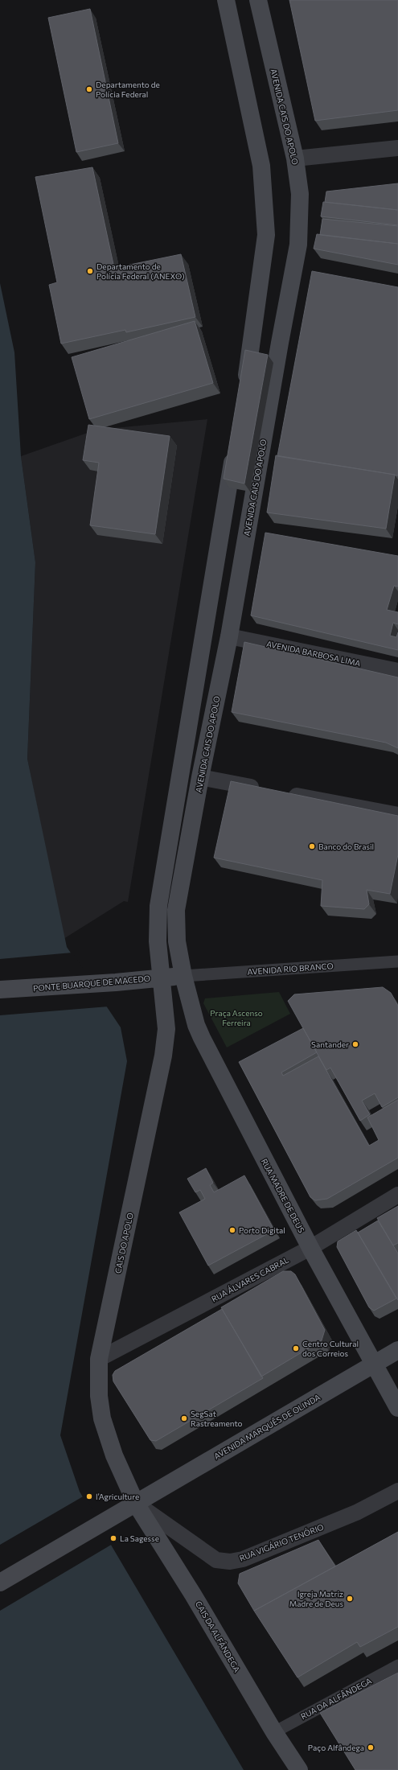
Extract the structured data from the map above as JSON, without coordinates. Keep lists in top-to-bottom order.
{
  "streets": {
    "main road": [
      "AVENIDA CAIS DO APOLO",
      "PONTE BUARQUE DE MACEDO",
      "RUA MADRE DE DEUS",
      "CAIS DO APOLO",
      "AVENIDA MARQUÊS DE OLINDA",
      "CAIS DA ALFÂNDEGA"
    ],
    "street": [
      "AVENIDA BARBOSA LIMA",
      "AVENIDA RIO BRANCO",
      "RUA ÁLVARES CABRAL",
      "RUA VIGÁRIO TENÓRIO",
      "RUA DA ALFÂNDEGA"
    ]
  },
  "crossings": [
    ["AVENIDA CAIS DO APOLO", "AVENIDA BARBOSA LIMA"],
    ["AVENIDA CAIS DO APOLO", "AVENIDA RIO BRANCO"],
    ["AVENIDA CAIS DO APOLO", "PONTE BUARQUE DE MACEDO"],
    ["AVENIDA CAIS DO APOLO", "RUA MADRE DE DEUS"],
    ["AVENIDA RIO BRANCO", "PONTE BUARQUE DE MACEDO"],
    ["AVENIDA RIO BRANCO", "RUA MADRE DE DEUS"],
    ["PONTE BUARQUE DE MACEDO", "RUA MADRE DE DEUS"],
    ["PONTE BUARQUE DE MACEDO", "CAIS DO APOLO"],
    ["RUA MADRE DE DEUS", "RUA ÁLVARES CABRAL"],
    ["RUA MADRE DE DEUS", "AVENIDA MARQUÊS DE OLINDA"],
    ["CAIS DO APOLO", "RUA ÁLVARES CABRAL"],
    ["CAIS DO APOLO", "AVENIDA MARQUÊS DE OLINDA"],
    ["CAIS DO APOLO", "RUA VIGÁRIO TENÓRIO"],
    ["CAIS DO APOLO", "CAIS DA ALFÂNDEGA"],
    ["AVENIDA MARQUÊS DE OLINDA", "RUA VIGÁRIO TENÓRIO"],
    ["AVENIDA MARQUÊS DE OLINDA", "CAIS DA ALFÂNDEGA"],
    ["RUA VIGÁRIO TENÓRIO", "CAIS DA ALFÂNDEGA"],
    ["CAIS DA ALFÂNDEGA", "RUA DA ALFÂNDEGA"]
  ],
  "parks": ["Praça Ascenso Ferreira"],
  "places": [
    "Departamento de Polícia Federal",
    "Departamento de Polícia Federal (ANEXO)",
    "Banco do Brasil",
    "Santander",
    "Porto Digital",
    "Centro Cultural dos Correios",
    "SegSat Rastreamento",
    "l’Agriculture",
    "La Sagesse",
    "Igreja Matriz Madre de Deus",
    "Paço Alfândega"
  ]
}
